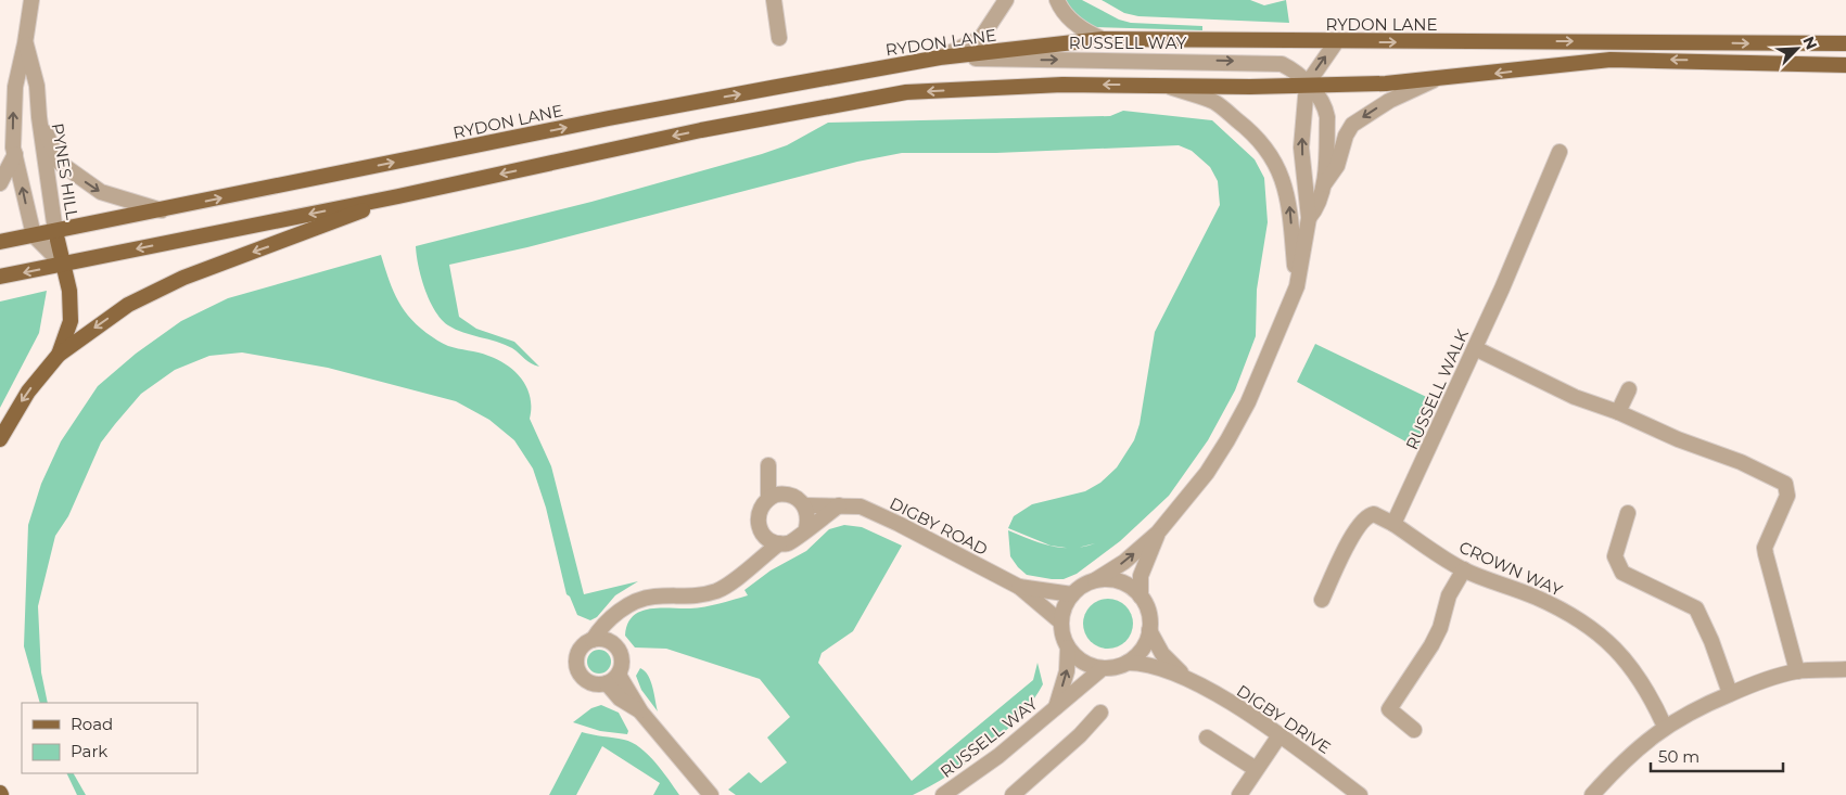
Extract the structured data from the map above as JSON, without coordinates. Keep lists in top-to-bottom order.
{
  "streets": {
    "main road": ["RYDON LANE"],
    "street": [
      "RUSSELL WAY",
      "PYNES HILL",
      "RUSSELL WALK",
      "DIGBY ROAD",
      "CROWN WAY",
      "DIGBY DRIVE"
    ]
  },
  "crossings": [
    ["RYDON LANE", "RUSSELL WAY"],
    ["RYDON LANE", "PYNES HILL"],
    ["RUSSELL WAY", "DIGBY ROAD"],
    ["RUSSELL WAY", "DIGBY DRIVE"],
    ["RUSSELL WALK", "CROWN WAY"],
    ["DIGBY ROAD", "DIGBY DRIVE"]
  ],
  "legend": ["Road", "Park"],
  "scale_bar": "50 m",
  "north": "top right"
}
